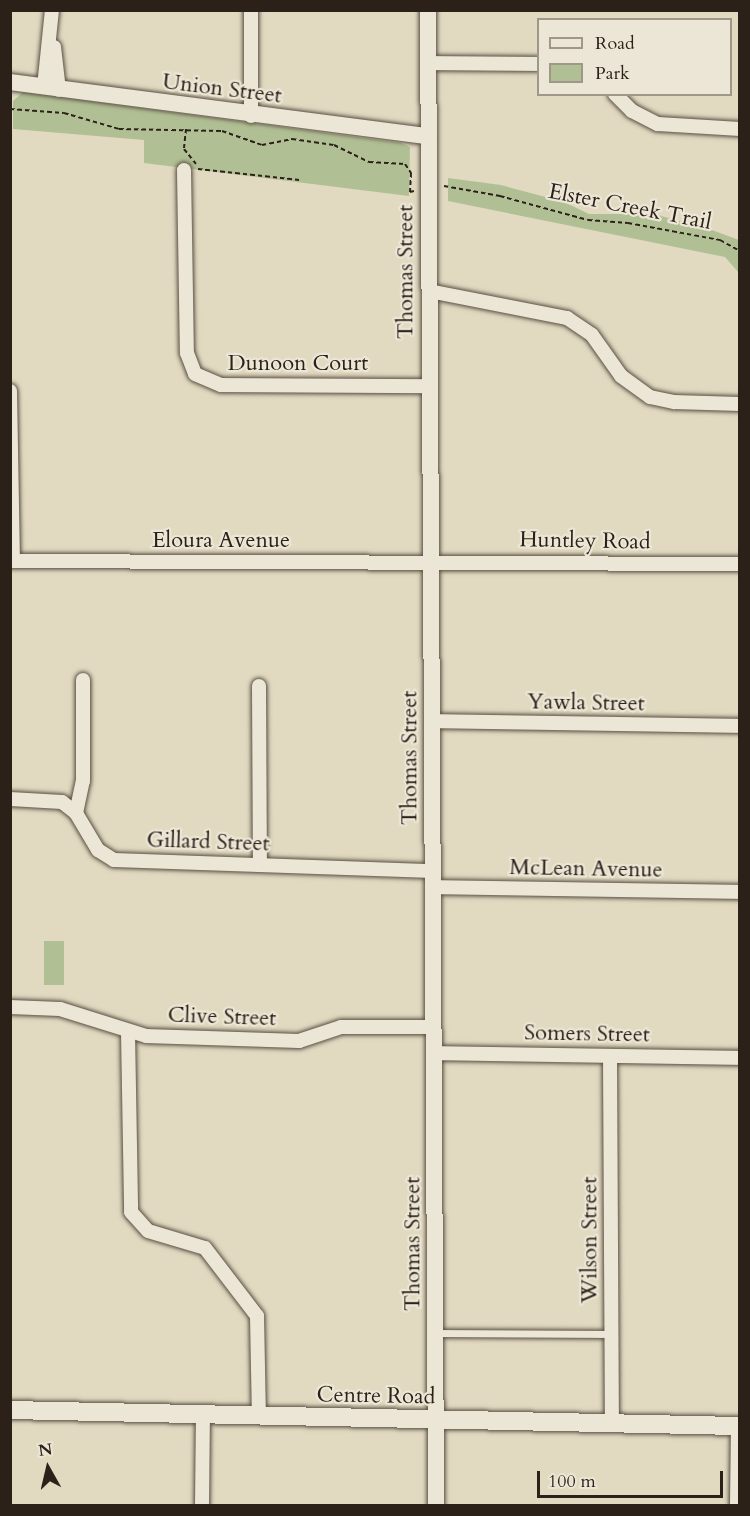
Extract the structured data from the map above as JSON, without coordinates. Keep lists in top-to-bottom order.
{
  "streets": {
    "main road": ["Centre Road"],
    "street": [
      "Union Street",
      "Thomas Street",
      "Dunoon Court",
      "Eloura Avenue",
      "Huntley Road",
      "Yawla Street",
      "Gillard Street",
      "McLean Avenue",
      "Clive Street",
      "Somers Street",
      "Wilson Street"
    ],
    "path": ["Elster Creek Trail"]
  },
  "crossings": [
    ["Union Street", "Thomas Street"],
    ["Thomas Street", "Dunoon Court"],
    ["Thomas Street", "Eloura Avenue"],
    ["Thomas Street", "Huntley Road"],
    ["Thomas Street", "Yawla Street"],
    ["Thomas Street", "Gillard Street"],
    ["Thomas Street", "McLean Avenue"],
    ["Thomas Street", "Clive Street"],
    ["Thomas Street", "Somers Street"],
    ["Thomas Street", "Centre Road"],
    ["Eloura Avenue", "Huntley Road"],
    ["Gillard Street", "McLean Avenue"],
    ["Somers Street", "Wilson Street"],
    ["Wilson Street", "Centre Road"]
  ],
  "legend": ["Road", "Park"],
  "scale_bar": "100 m",
  "north": "top"
}
